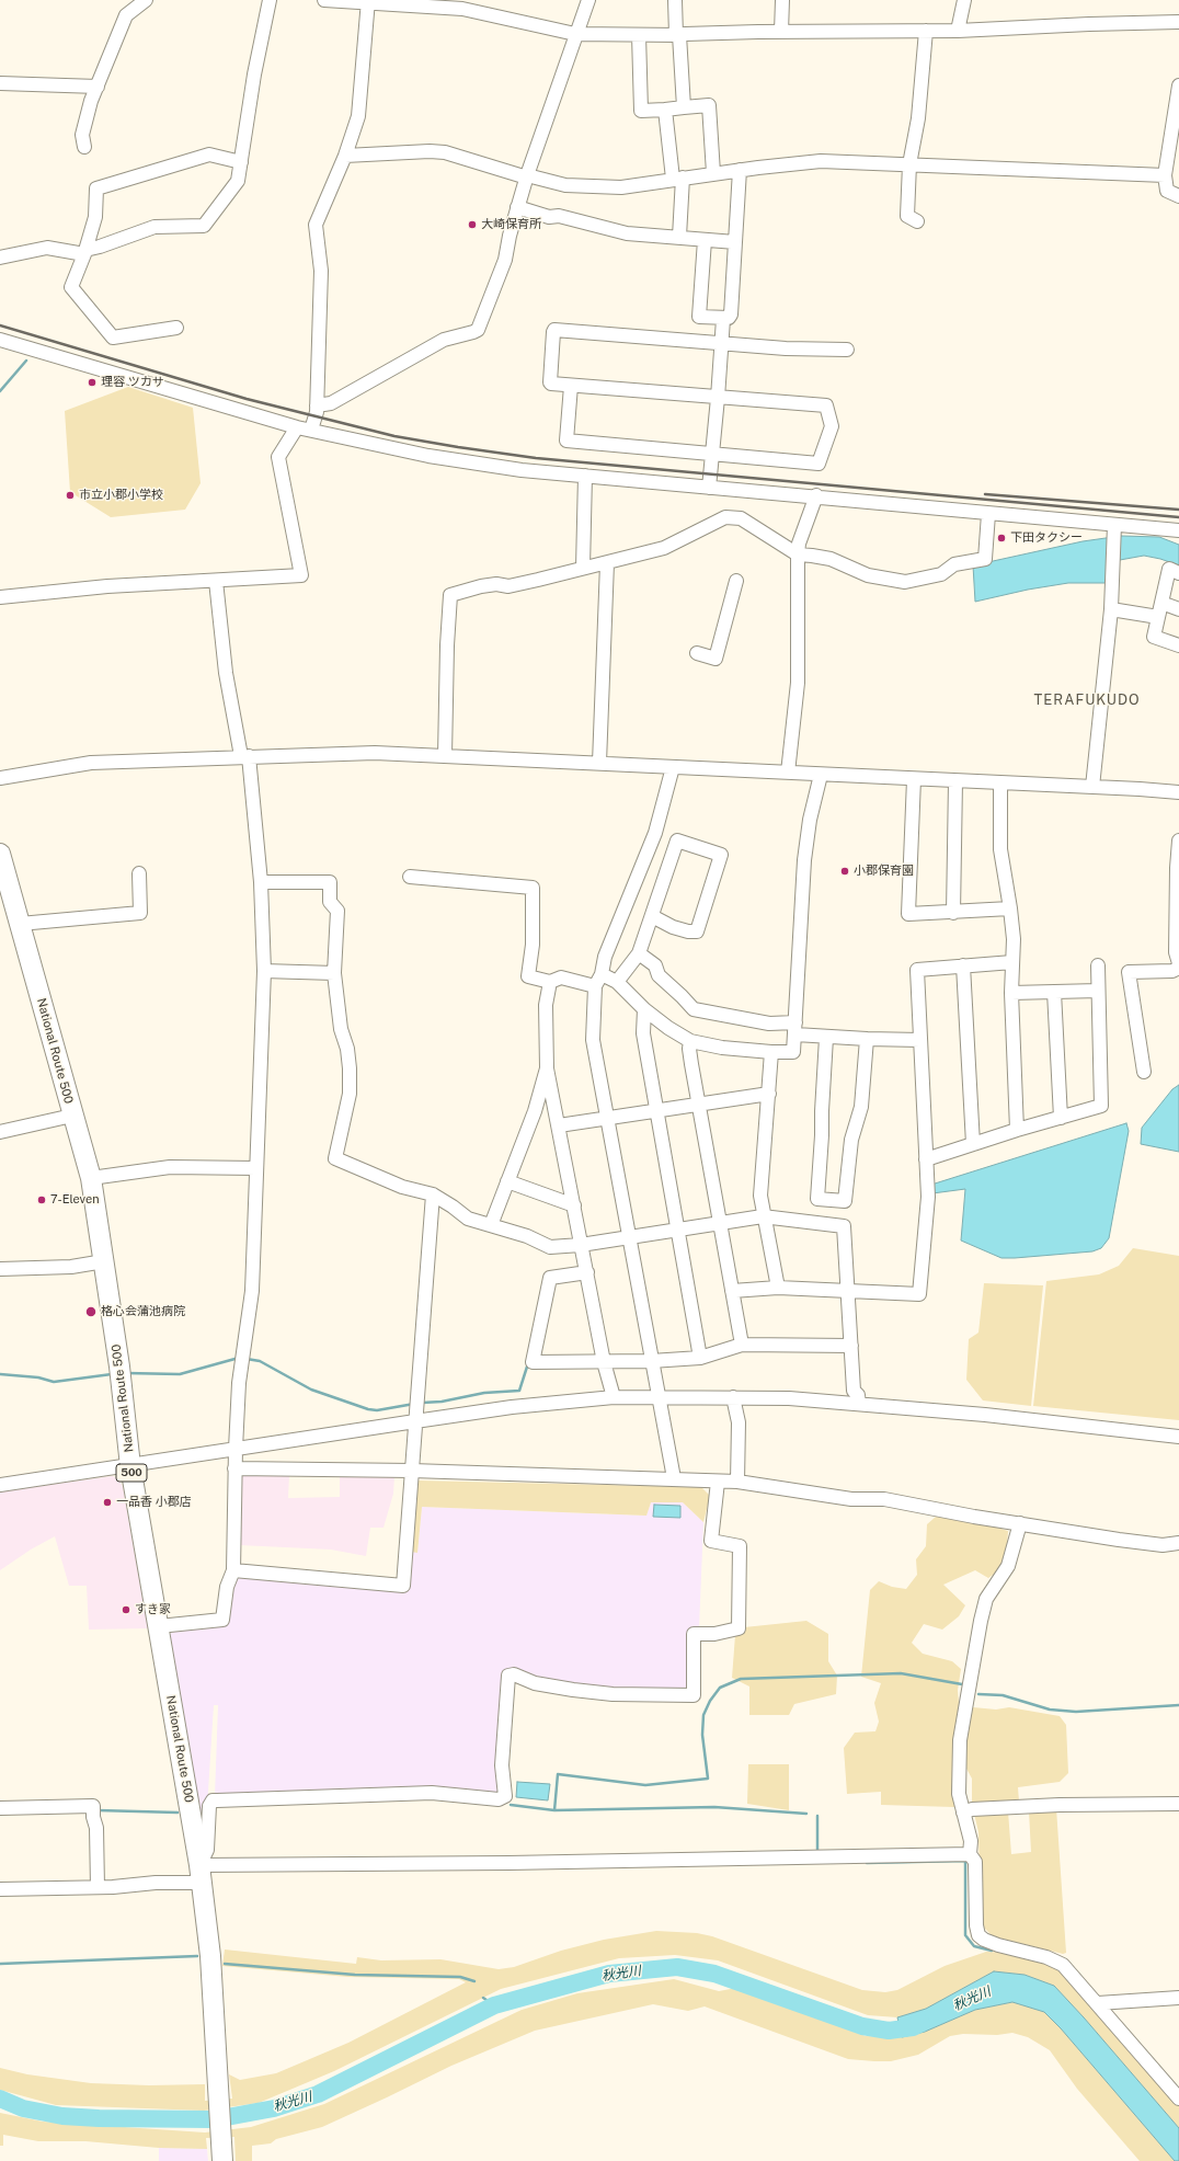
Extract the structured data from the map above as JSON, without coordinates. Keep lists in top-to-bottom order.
{
  "streets": {
    "highway": ["National Route 500", "500"]
  },
  "districts": ["TERAFUKUDO"],
  "water": ["秋光川"],
  "places": [
    "大崎保育所",
    "理容 ツカサ",
    "市立小郡小学校",
    "下田タクシー",
    "小郡保育園",
    "7-Eleven",
    "格心会蒲池病院",
    "一品香 小郡店",
    "すき家"
  ]
}
